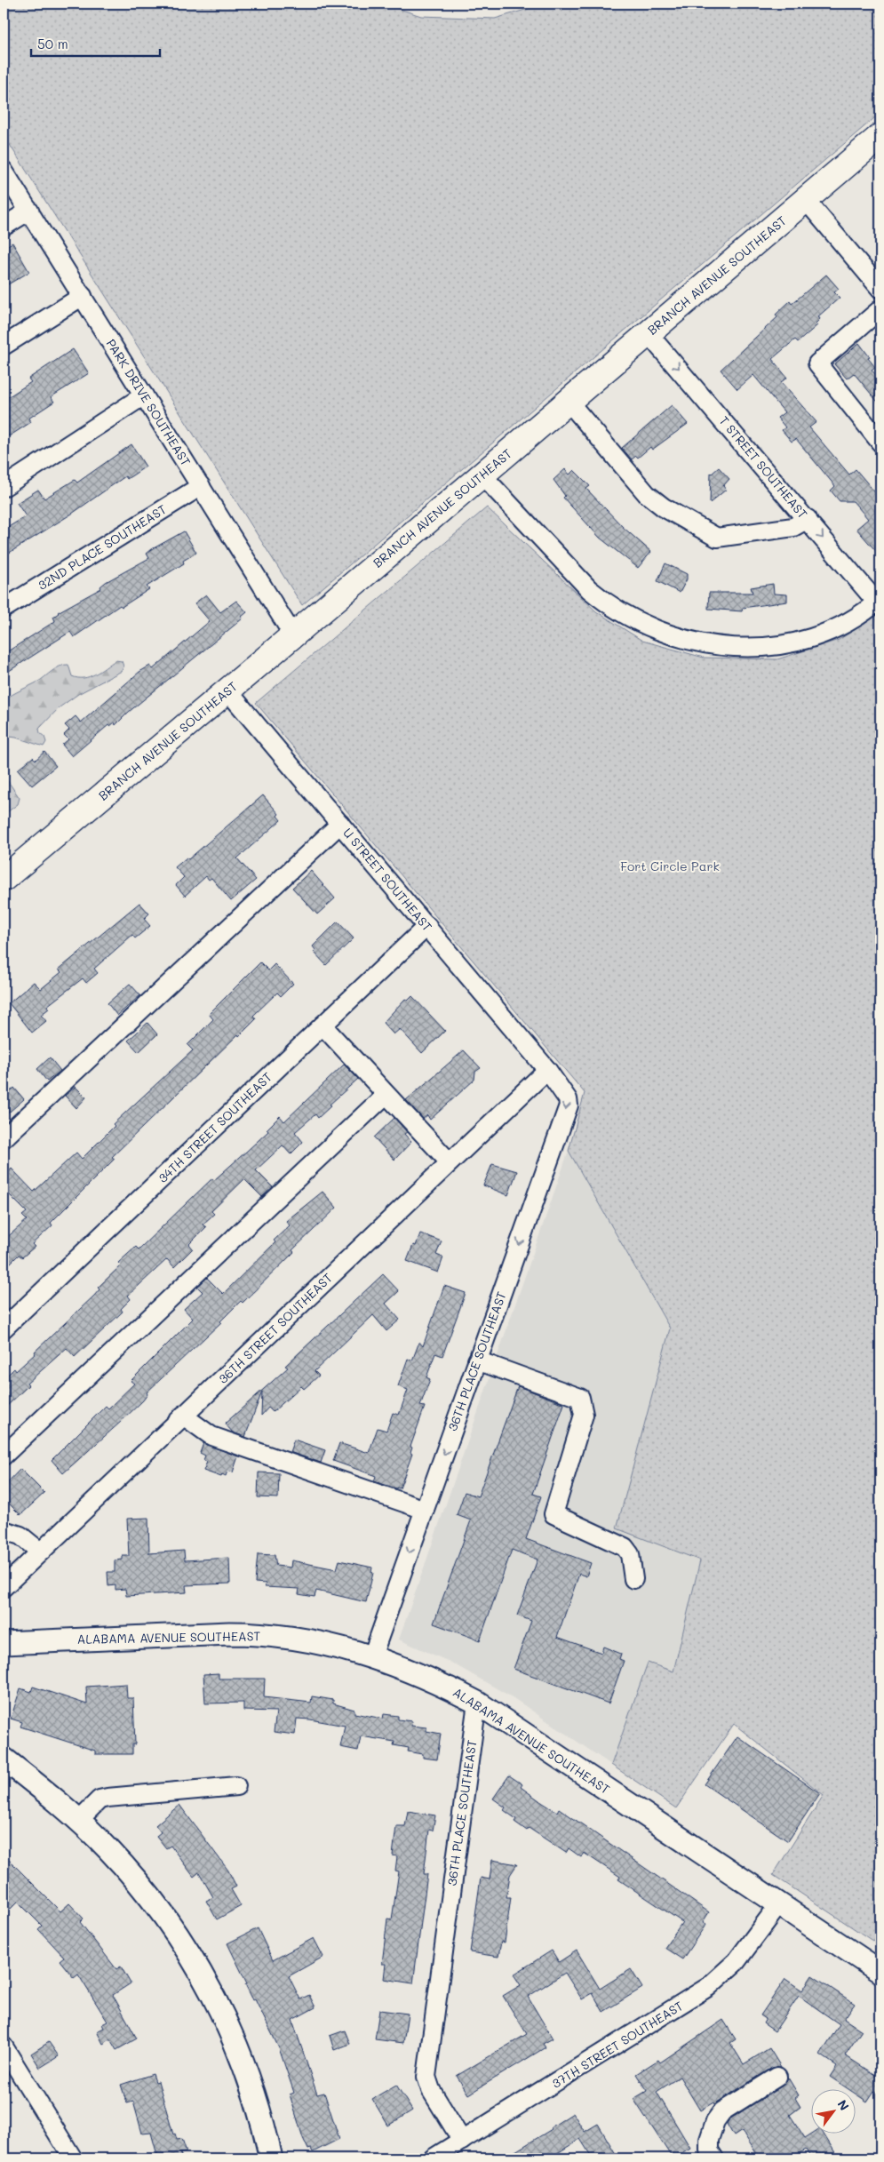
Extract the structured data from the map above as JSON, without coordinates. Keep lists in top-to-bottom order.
{
  "streets": {
    "highway": ["BRANCH AVENUE SOUTHEAST"],
    "main road": ["ALABAMA AVENUE SOUTHEAST"],
    "street": [
      "PARK DRIVE SOUTHEAST",
      "T STREET SOUTHEAST",
      "32ND PLACE SOUTHEAST",
      "U STREET SOUTHEAST",
      "34TH STREET SOUTHEAST",
      "36TH STREET SOUTHEAST",
      "36TH PLACE SOUTHEAST",
      "37TH STREET SOUTHEAST"
    ]
  },
  "crossings": [
    ["BRANCH AVENUE SOUTHEAST", "PARK DRIVE SOUTHEAST"],
    ["BRANCH AVENUE SOUTHEAST", "T STREET SOUTHEAST"],
    ["BRANCH AVENUE SOUTHEAST", "U STREET SOUTHEAST"],
    ["PARK DRIVE SOUTHEAST", "32ND PLACE SOUTHEAST"],
    ["U STREET SOUTHEAST", "34TH STREET SOUTHEAST"],
    ["U STREET SOUTHEAST", "36TH STREET SOUTHEAST"],
    ["U STREET SOUTHEAST", "36TH PLACE SOUTHEAST"],
    ["36TH STREET SOUTHEAST", "36TH PLACE SOUTHEAST"],
    ["36TH PLACE SOUTHEAST", "ALABAMA AVENUE SOUTHEAST"],
    ["36TH PLACE SOUTHEAST", "37TH STREET SOUTHEAST"],
    ["ALABAMA AVENUE SOUTHEAST", "37TH STREET SOUTHEAST"]
  ],
  "one_way": ["T STREET SOUTHEAST", "36TH PLACE SOUTHEAST"],
  "parks": ["Fort Circle Park"],
  "scale_bar": "50 m",
  "north": "top right"
}
